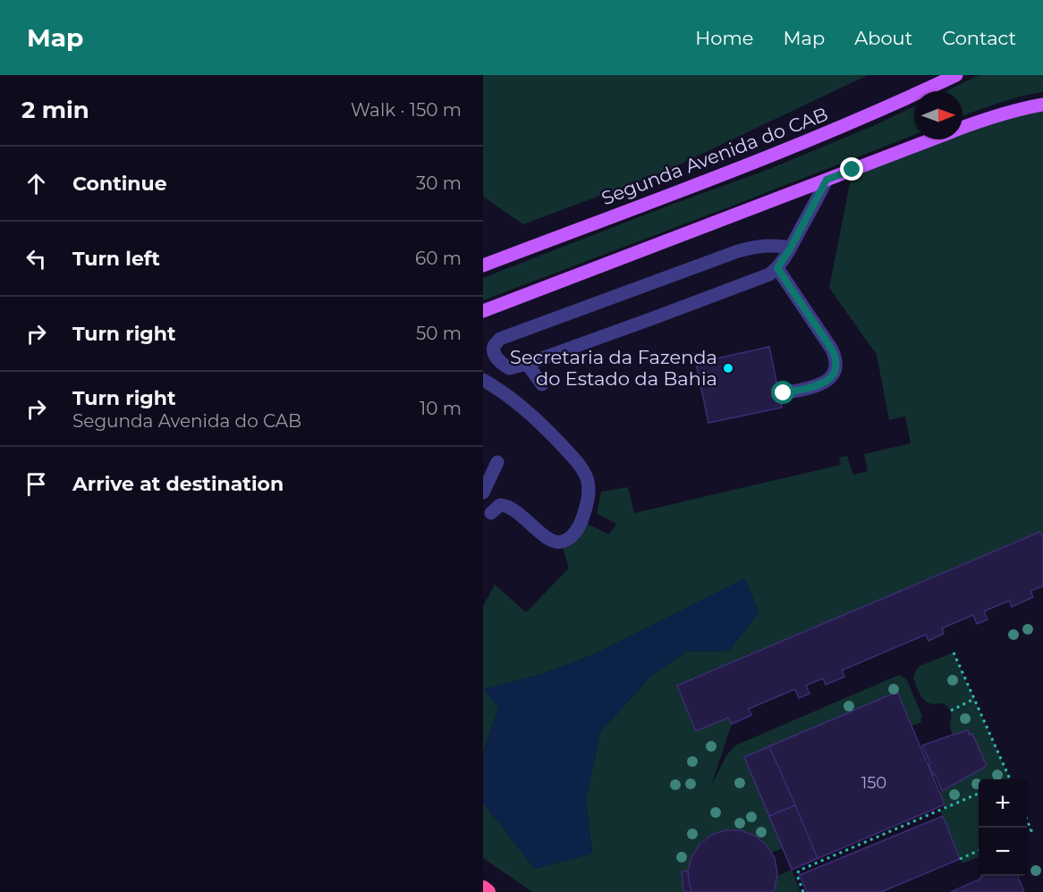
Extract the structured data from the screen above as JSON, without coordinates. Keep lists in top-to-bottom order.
{
  "streets": {
    "main road": ["Segunda Avenida do CAB"]
  },
  "places": ["Secretaria da Fazenda do Estado da Bahia"],
  "house_numbers": ["150"],
  "north": "right",
  "page": {
    "header": "Map",
    "nav": [
      "Home",
      "Map",
      "About",
      "Contact"
    ],
    "heading": ["2 min", "Walk · 150 m"],
    "list": [
      ["Continue", "30 m"],
      ["Turn left", "60 m"],
      ["Turn right", "50 m"],
      ["Turn right", "Segunda Avenida do CAB", "10 m"],
      "Arrive at destination"
    ],
    "map_buttons": ["+", "−"]
  }
}
